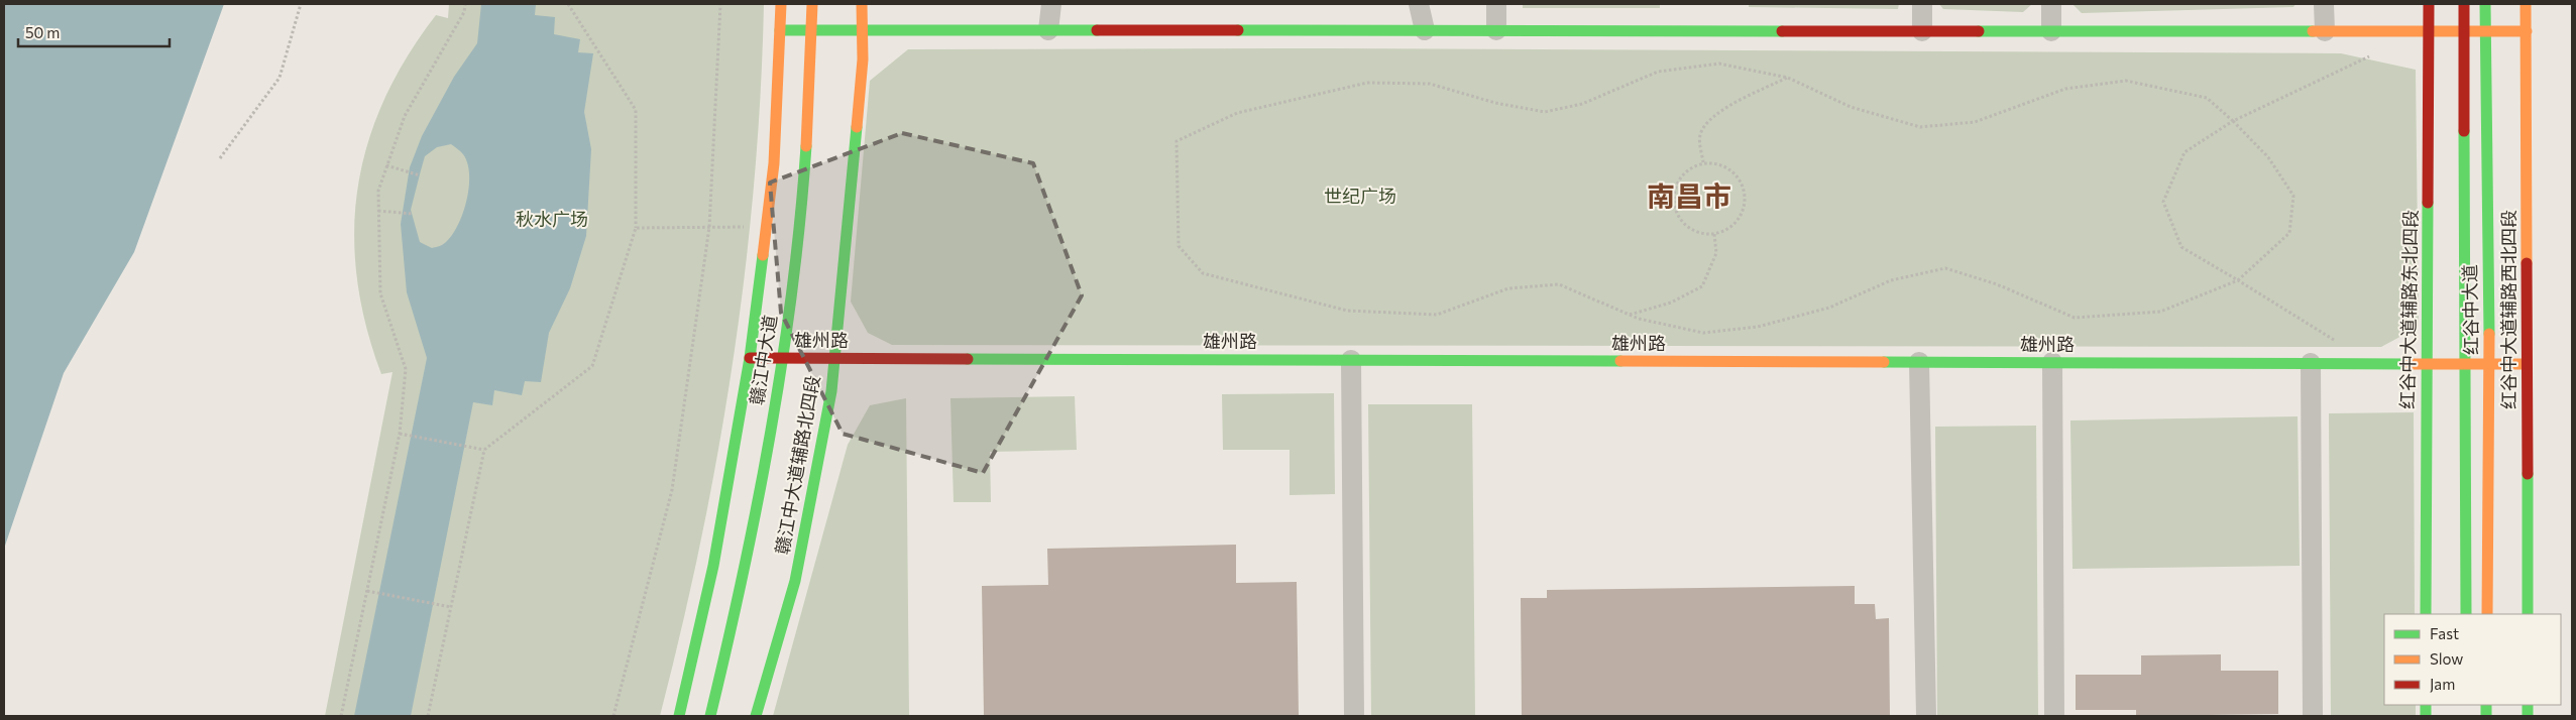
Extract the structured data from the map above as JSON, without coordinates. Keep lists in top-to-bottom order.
{
  "streets": {
    "street": [
      "红谷中大道辅路东北四段",
      "红谷中大道",
      "红谷中大道辅路西北四段",
      "雄州路",
      "赣江中大道",
      "赣江中大道辅路北四段"
    ]
  },
  "crossings": [
    ["红谷中大道辅路东北四段", "雄州路"],
    ["红谷中大道", "雄州路"],
    ["红谷中大道辅路西北四段", "雄州路"],
    ["雄州路", "赣江中大道"],
    ["雄州路", "赣江中大道辅路北四段"]
  ],
  "districts": ["南昌市"],
  "parks": ["世纪广场", "秋水广场"],
  "legend": ["Fast", "Slow", "Jam"],
  "scale_bar": "50 m"
}
